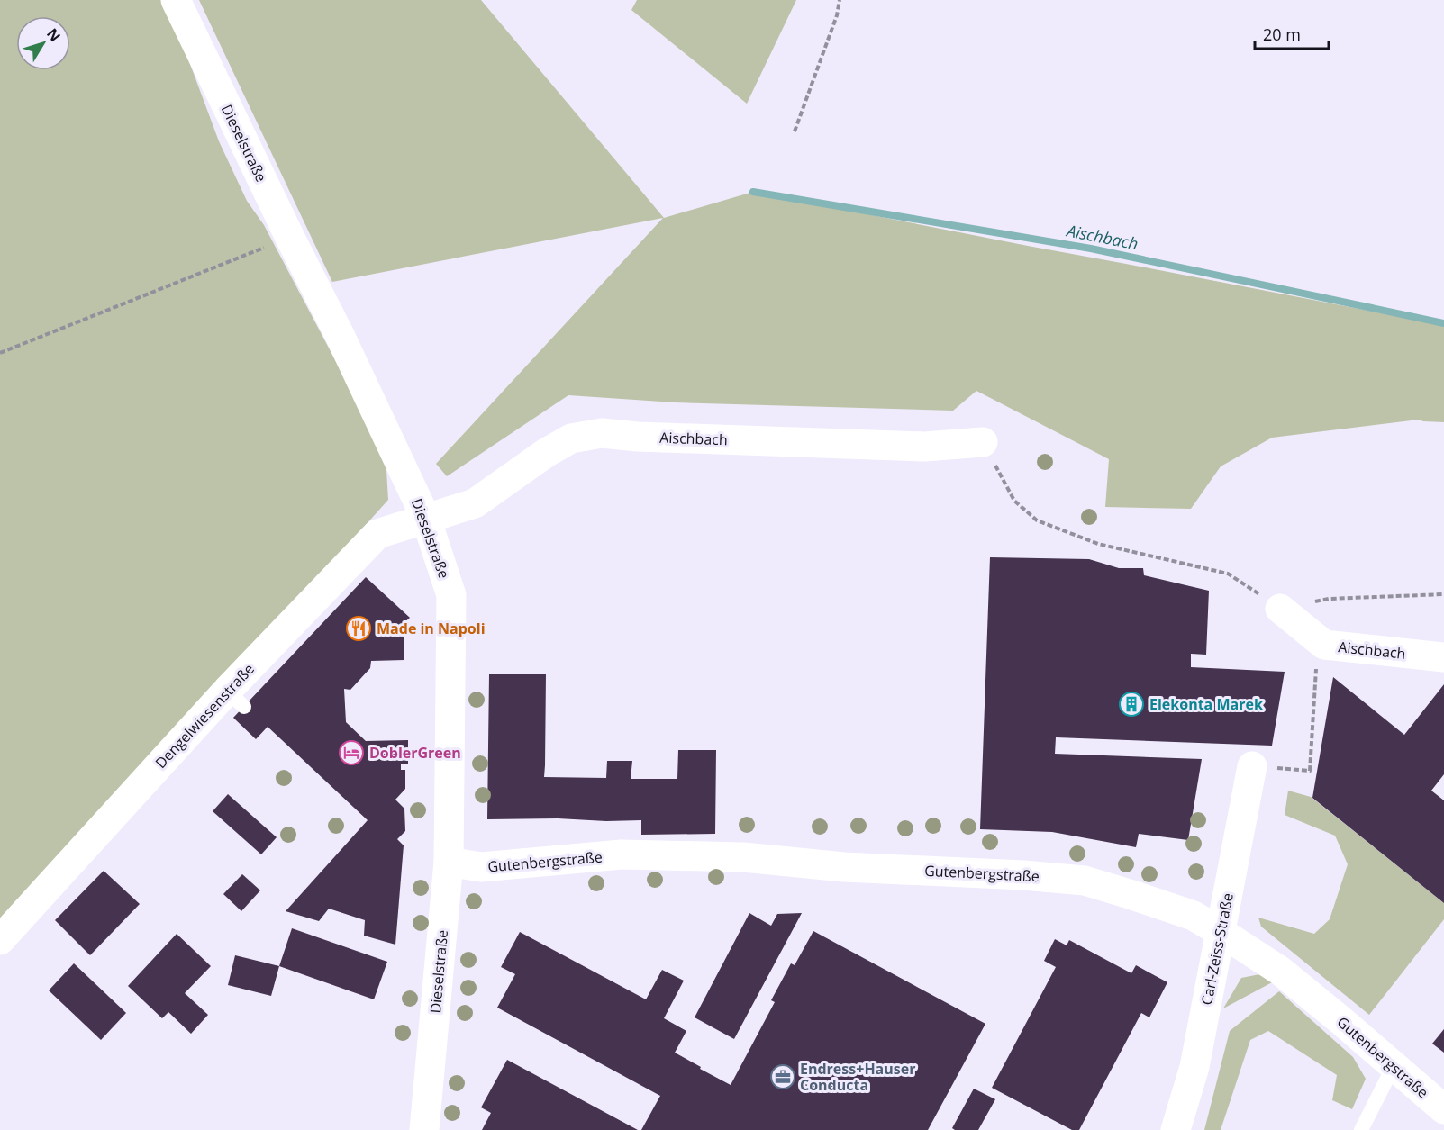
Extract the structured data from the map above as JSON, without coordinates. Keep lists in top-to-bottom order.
{
  "streets": {
    "street": [
      "Dieselstraße",
      "Aischbach",
      "Dengelwiesenstraße",
      "Gutenbergstraße",
      "Carl-Zeiss-Straße"
    ]
  },
  "crossings": [
    ["Dieselstraße", "Aischbach"],
    ["Dieselstraße", "Dengelwiesenstraße"],
    ["Dieselstraße", "Gutenbergstraße"],
    ["Aischbach", "Dengelwiesenstraße"],
    ["Gutenbergstraße", "Carl-Zeiss-Straße"]
  ],
  "water": ["Aischbach"],
  "places": {
    "restaurant": ["Made in Napoli"],
    "building": ["Elekonta Marek"],
    "hotel": ["DoblerGreen"],
    "office": ["Endress+Hauser Conducta"]
  },
  "scale_bar": "20 m",
  "north": "top right"
}
